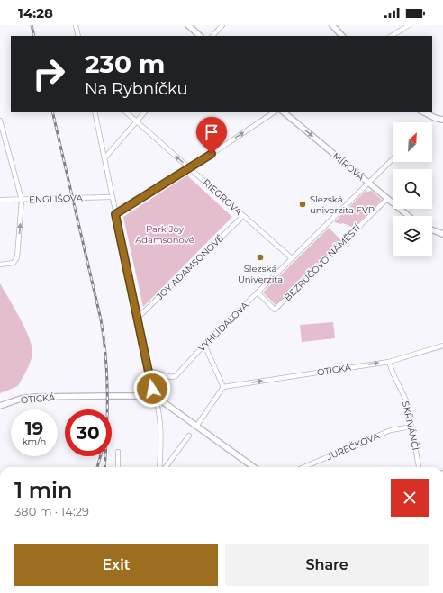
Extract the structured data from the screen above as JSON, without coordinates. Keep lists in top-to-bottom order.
{
  "streets": {
    "street": [
      "MÍROVÁ",
      "RIEGROVA",
      "ENGLIŠOVA",
      "BEZRUČOVO NÁMĚSTÍ",
      "JOY ADAMSONOVÉ",
      "VYHLÍDALOVA",
      "OTICKÁ",
      "SKŘIVÁNČÍ",
      "JUREČKOVA"
    ]
  },
  "crossings": [
    ["MÍROVÁ", "BEZRUČOVO NÁMĚSTÍ"],
    ["RIEGROVA", "JOY ADAMSONOVÉ"],
    ["RIEGROVA", "VYHLÍDALOVA"],
    ["BEZRUČOVO NÁMĚSTÍ", "VYHLÍDALOVA"],
    ["OTICKÁ", "SKŘIVÁNČÍ"],
    ["SKŘIVÁNČÍ", "JUREČKOVA"]
  ],
  "one_way": ["MÍROVÁ", "OTICKÁ"],
  "parks": ["Park Joy Adamsonové"],
  "places": ["Slezská univerzita FVP", "Slezská Univerzita"],
  "north": "top right",
  "page": {
    "status": "14:28",
    "turn": ["230 m", "Na Rybníčku"],
    "speed": "19 km/h",
    "limit": "30",
    "heading": ["1 min", "380 m · 14:29"],
    "buttons": ["Exit", "Share"]
  }
}
